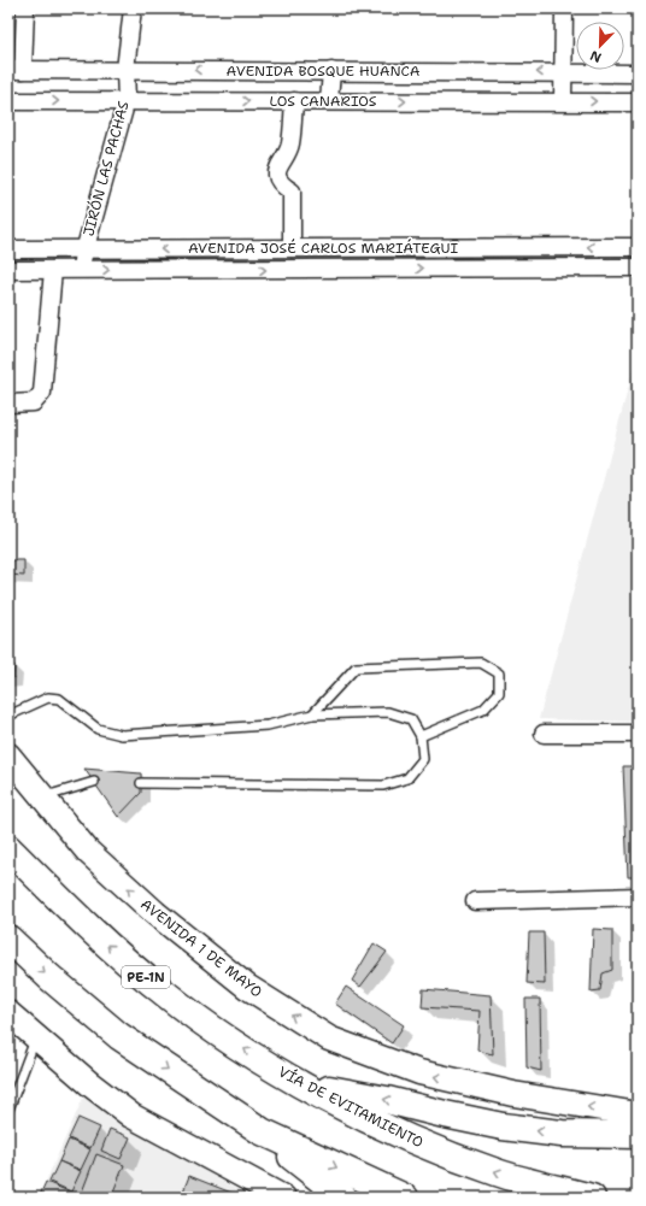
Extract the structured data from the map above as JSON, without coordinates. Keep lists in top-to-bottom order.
{
  "streets": {
    "highway": ["PE-1N", "VÍA DE EVITAMIENTO"],
    "main road": ["AVENIDA 1 DE MAYO"],
    "street": [
      "AVENIDA BOSQUE HUANCA",
      "LOS CANARIOS",
      "JIRÓN LAS PACHAS",
      "AVENIDA JOSÉ CARLOS MARIÁTEGUI"
    ]
  },
  "crossings": [
    ["AVENIDA BOSQUE HUANCA", "JIRÓN LAS PACHAS"],
    ["LOS CANARIOS", "JIRÓN LAS PACHAS"],
    ["JIRÓN LAS PACHAS", "AVENIDA JOSÉ CARLOS MARIÁTEGUI"]
  ],
  "one_way": ["AVENIDA BOSQUE HUANCA", "LOS CANARIOS"],
  "north": "bottom left"
}
